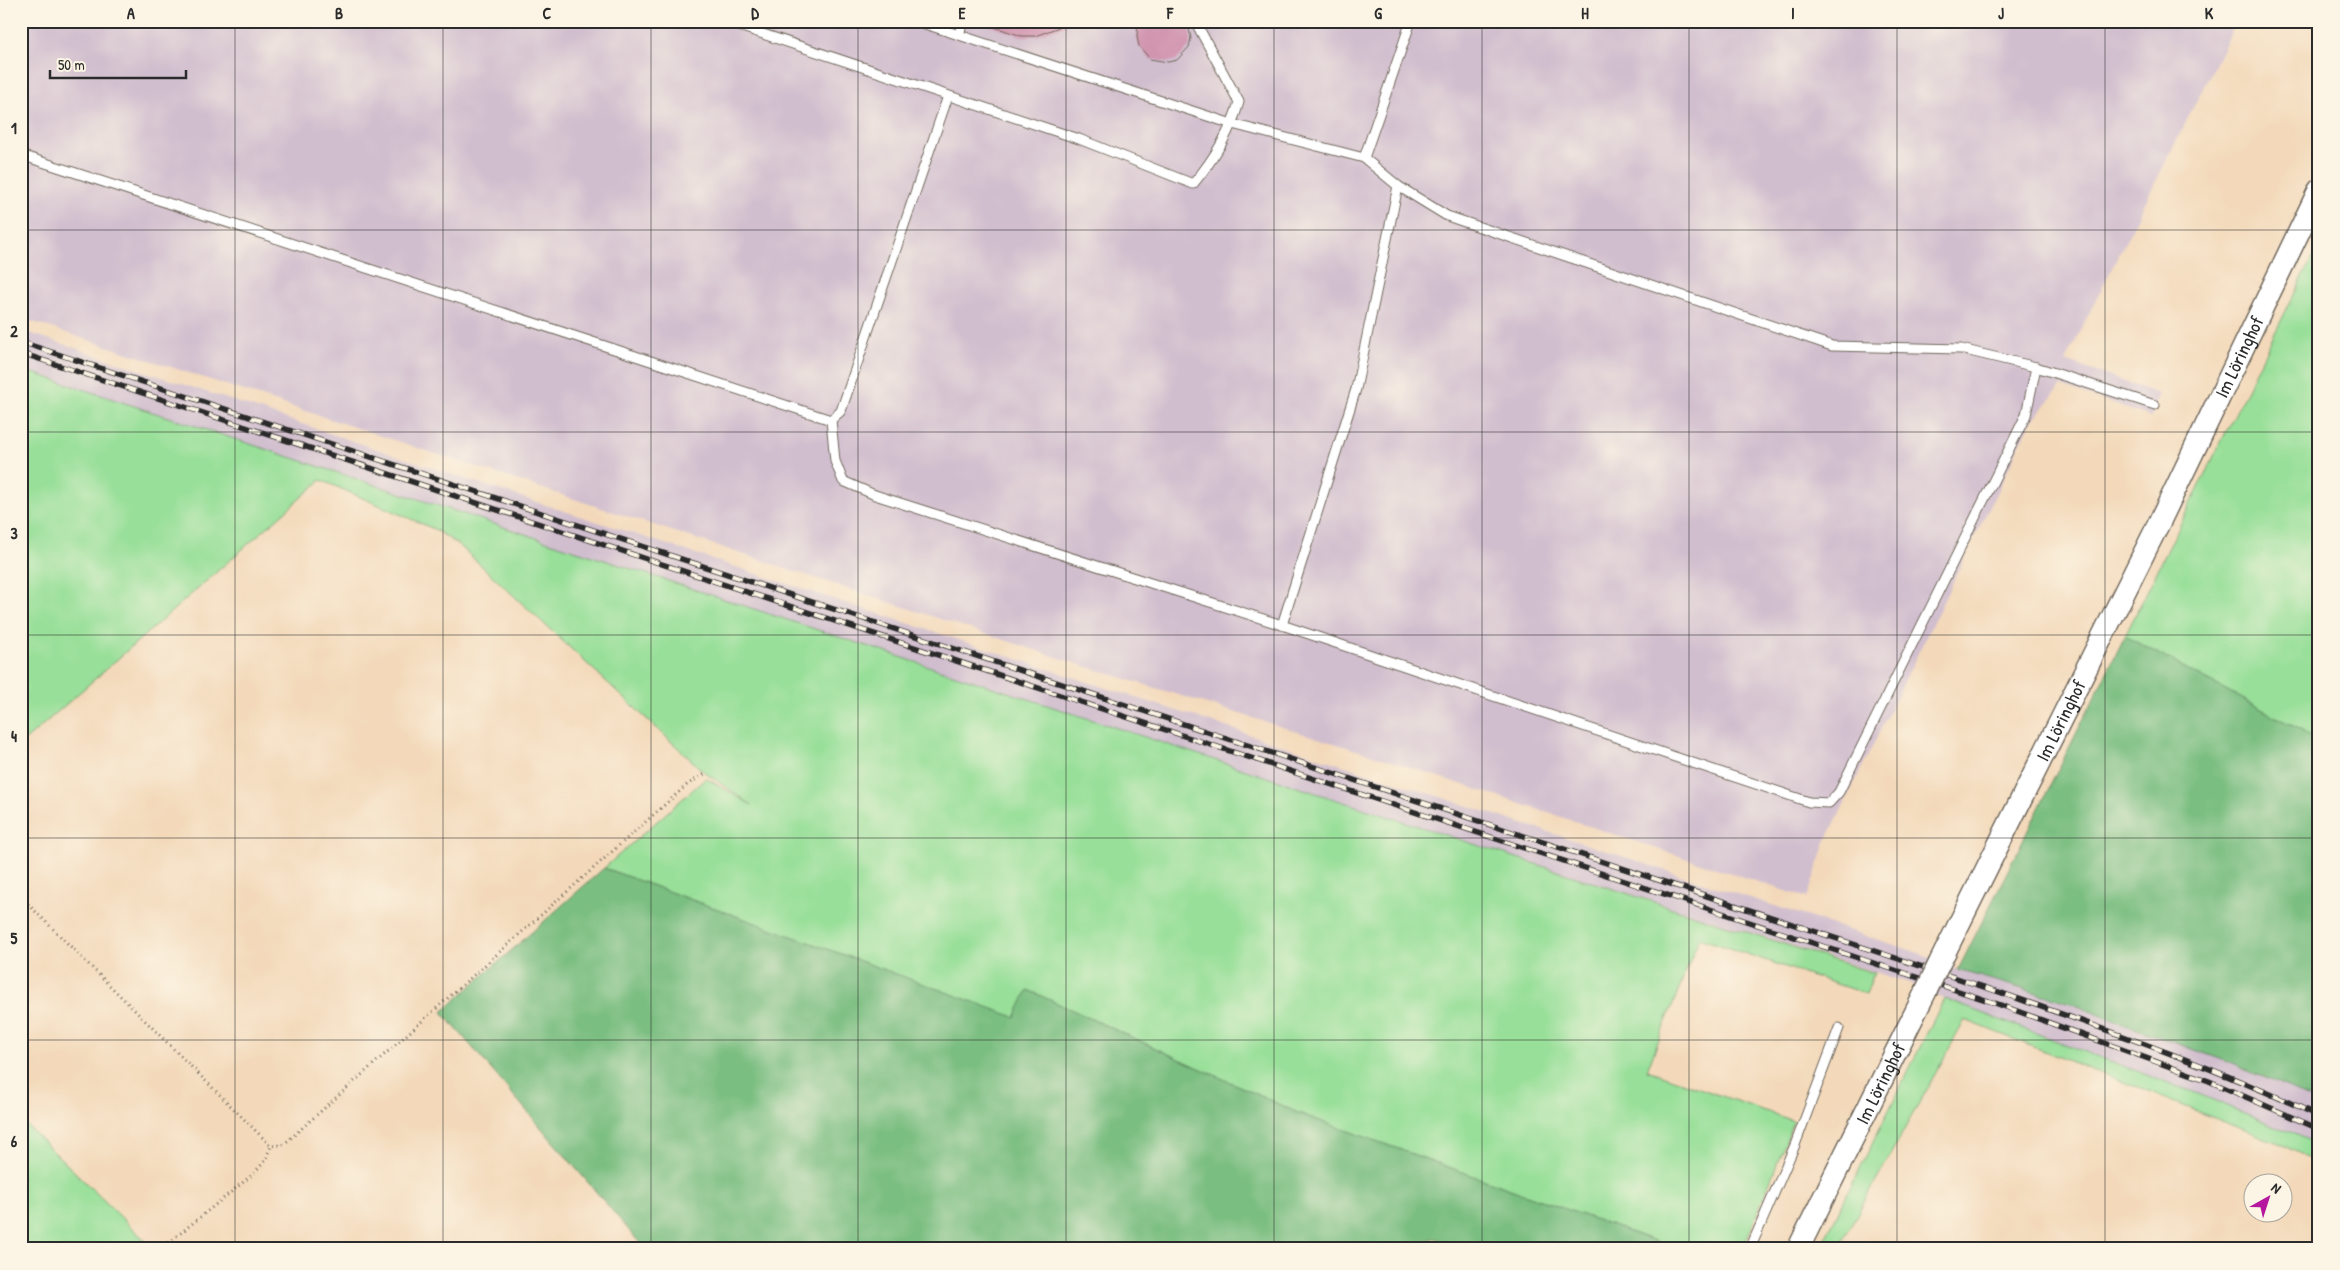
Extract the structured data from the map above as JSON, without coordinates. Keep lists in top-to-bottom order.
{
  "streets": {
    "street": ["Im Löringhof"]
  },
  "scale_bar": "50 m",
  "north": "top right",
  "grid": {
    "columns": [
      "A",
      "B",
      "C",
      "D",
      "E",
      "F",
      "G",
      "H",
      "I",
      "J",
      "K"
    ],
    "rows": [
      "1",
      "2",
      "3",
      "4",
      "5",
      "6"
    ]
  }
}
